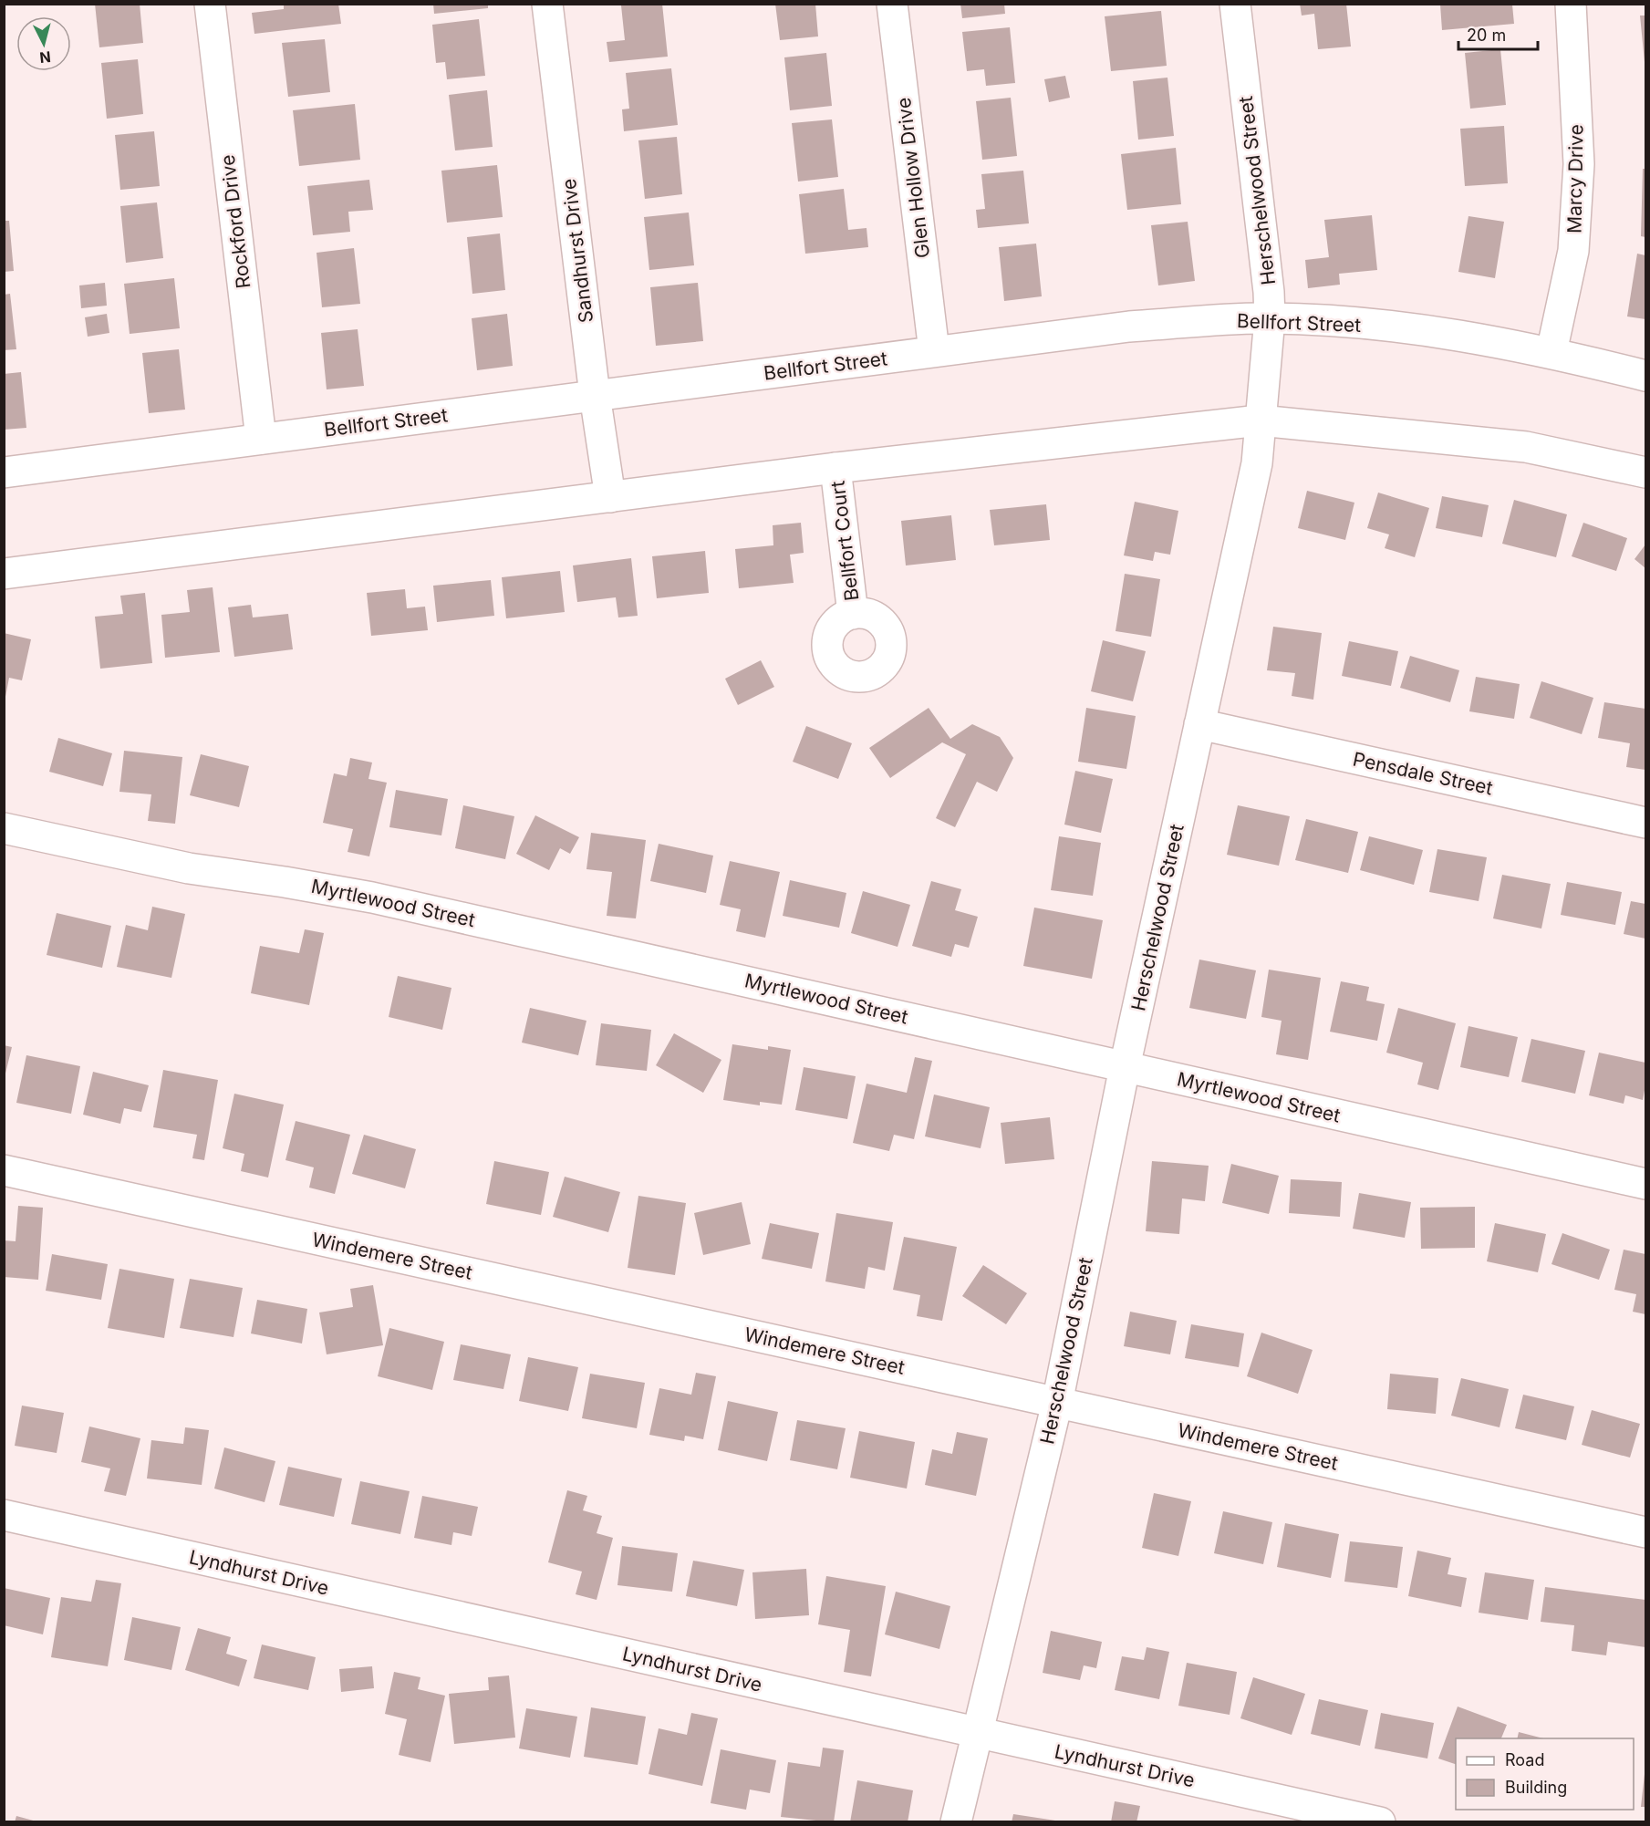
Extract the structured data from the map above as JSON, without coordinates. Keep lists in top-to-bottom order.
{
  "streets": {
    "street": [
      "Glen Hollow Drive",
      "Marcy Drive",
      "Herschelwood Street",
      "Rockford Drive",
      "Sandhurst Drive",
      "Bellfort Street",
      "Bellfort Court",
      "Pensdale Street",
      "Myrtlewood Street",
      "Windemere Street",
      "Lyndhurst Drive"
    ]
  },
  "crossings": [
    ["Glen Hollow Drive", "Bellfort Street"],
    ["Marcy Drive", "Bellfort Street"],
    ["Herschelwood Street", "Bellfort Street"],
    ["Herschelwood Street", "Pensdale Street"],
    ["Herschelwood Street", "Myrtlewood Street"],
    ["Herschelwood Street", "Windemere Street"],
    ["Herschelwood Street", "Lyndhurst Drive"],
    ["Rockford Drive", "Bellfort Street"],
    ["Sandhurst Drive", "Bellfort Street"]
  ],
  "legend": ["Road", "Building"],
  "scale_bar": "20 m",
  "north": "bottom"
}
